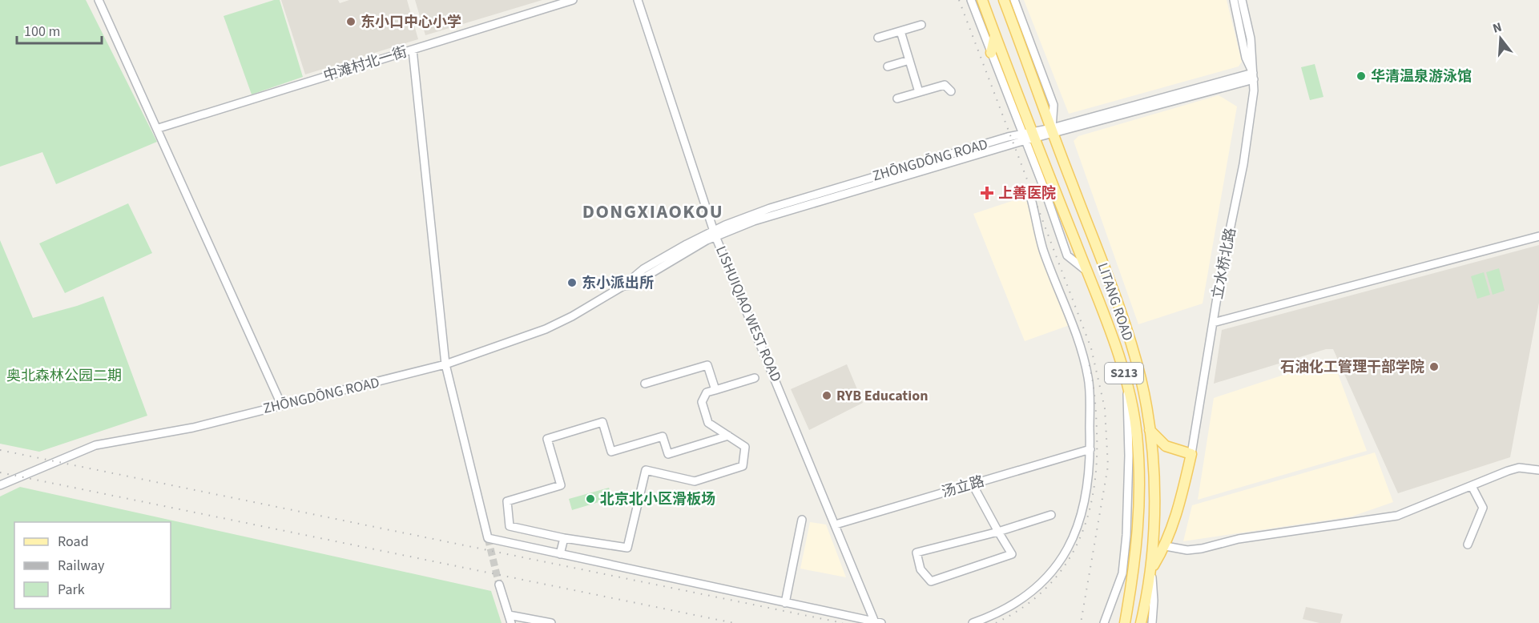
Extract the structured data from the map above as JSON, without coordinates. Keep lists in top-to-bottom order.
{
  "streets": {
    "main road": ["LITANG ROAD", "S213"],
    "street": [
      "中滩村北一街",
      "ZHŌNGDŌNG ROAD",
      "立水桥北路",
      "LISHUIQIAO WEST ROAD",
      "汤立路"
    ]
  },
  "crossings": [
    ["ZHŌNGDŌNG ROAD", "立水桥北路"],
    ["ZHŌNGDŌNG ROAD", "LITANG ROAD"],
    ["ZHŌNGDŌNG ROAD", "LISHUIQIAO WEST ROAD"],
    ["LISHUIQIAO WEST ROAD", "汤立路"]
  ],
  "districts": ["DONGXIAOKOU"],
  "parks": ["奥北森林公园二期"],
  "places": {
    "other": [
      "东小口中心小学",
      "华清温泉游泳馆",
      "东小派出所",
      "石油化工管理干部学院",
      "RYB Education",
      "北京北小区滑板场"
    ],
    "health": ["上善医院"]
  },
  "legend": ["Road", "Railway", "Park"],
  "scale_bar": "100 m",
  "north": "top"
}
